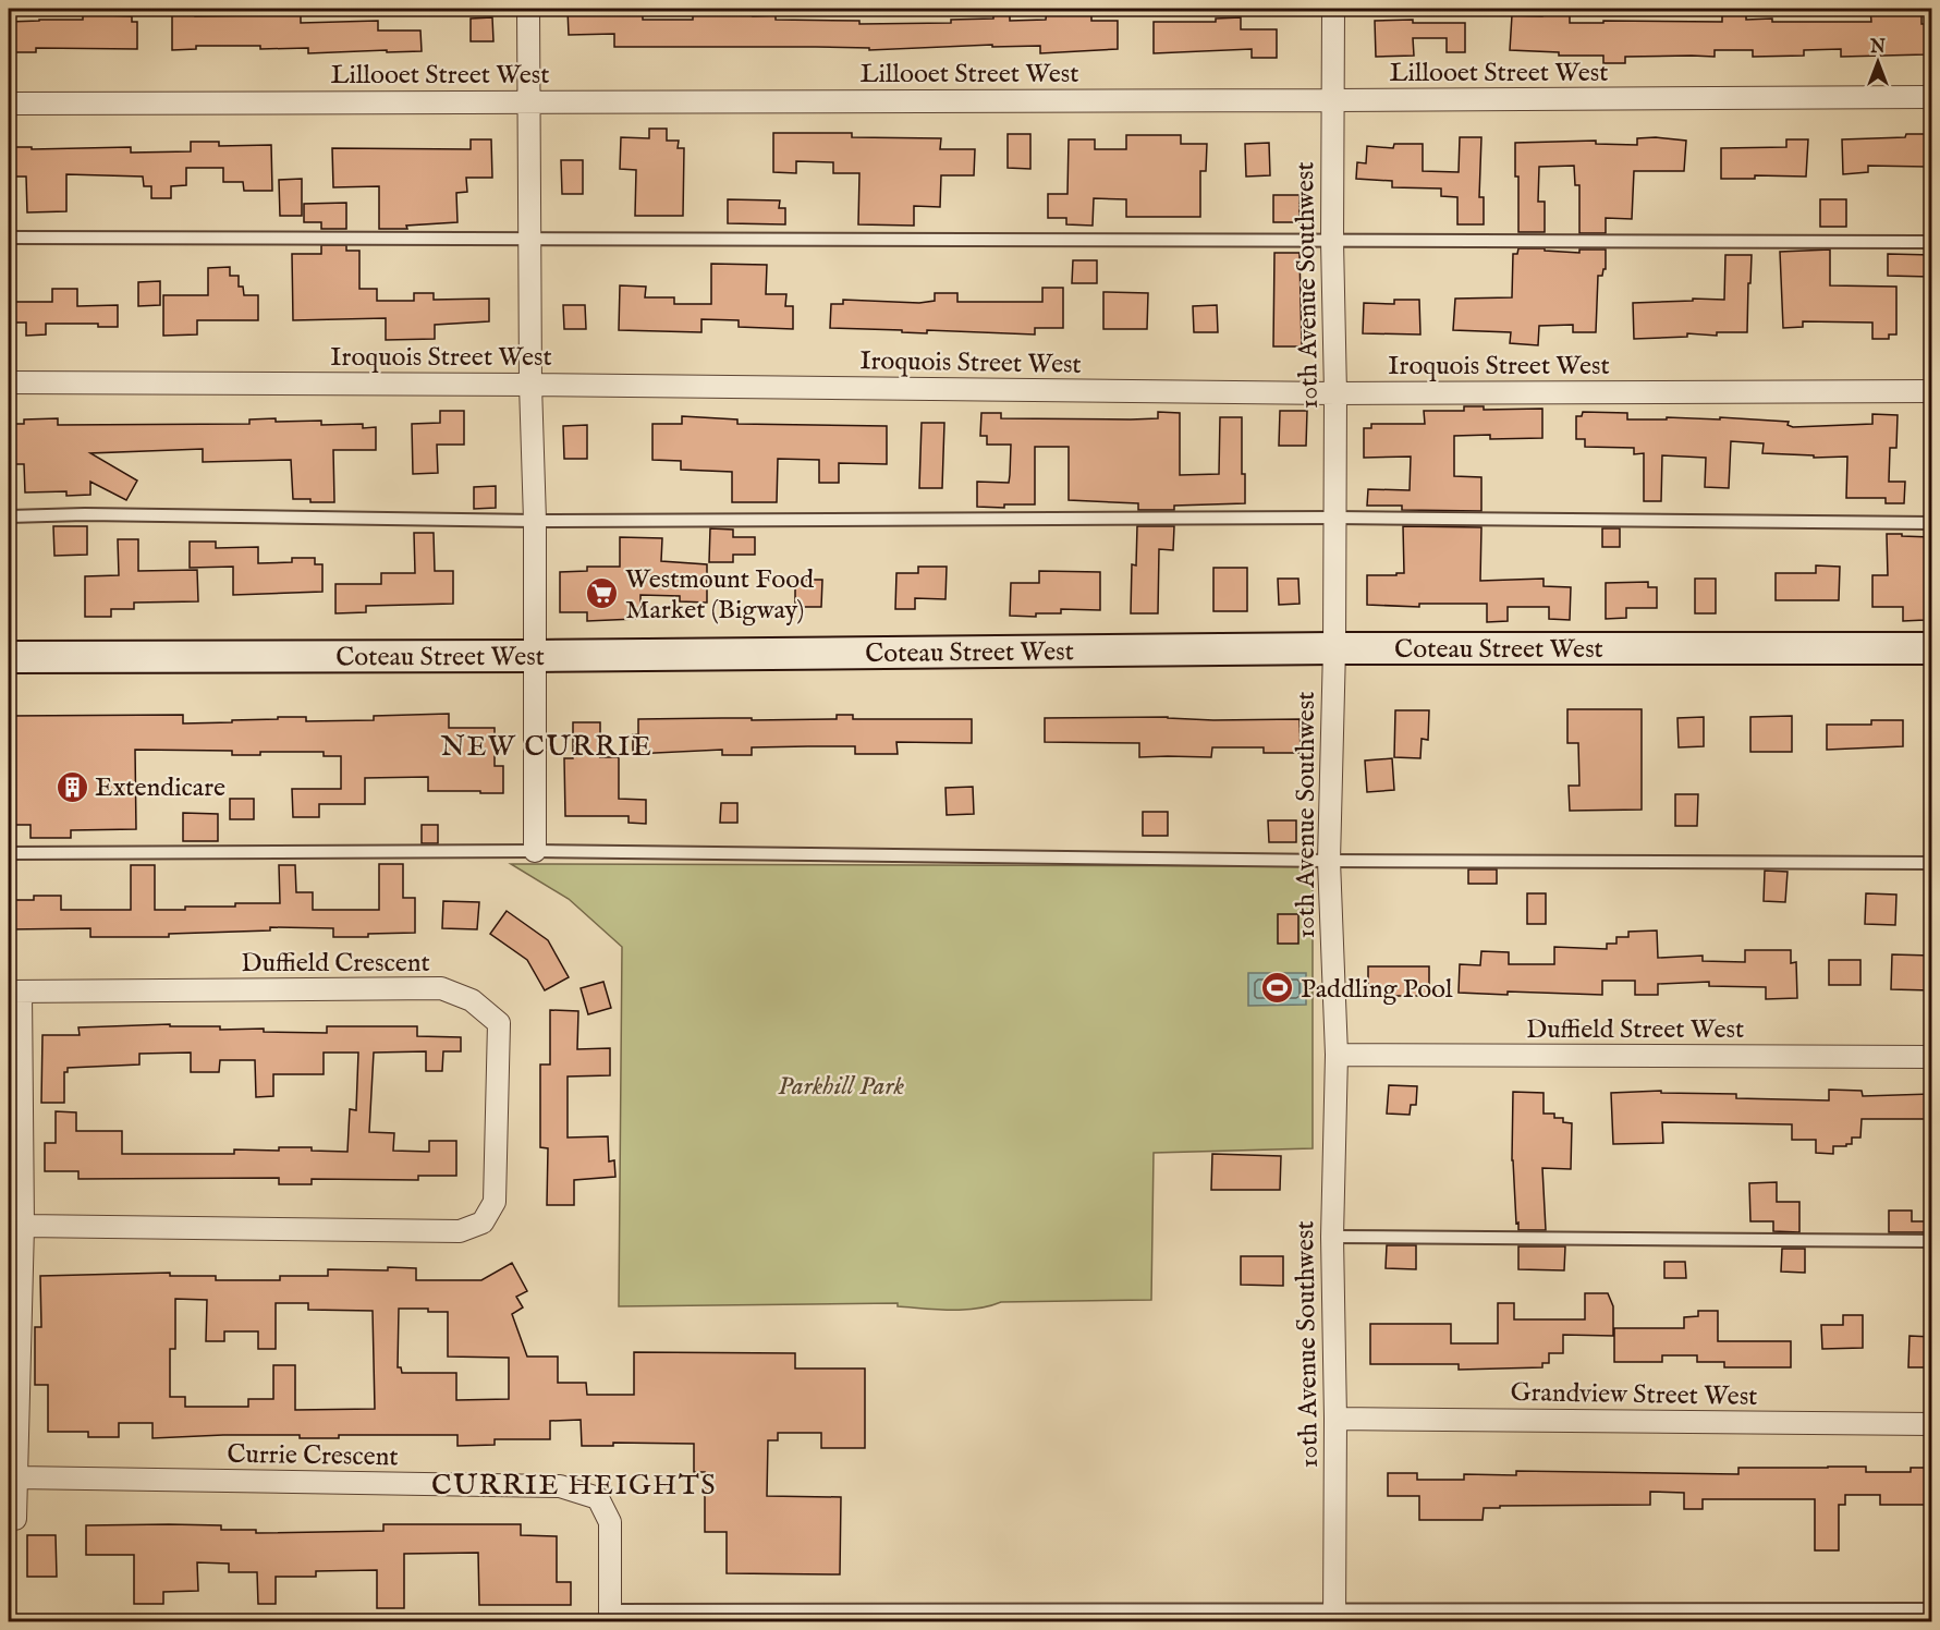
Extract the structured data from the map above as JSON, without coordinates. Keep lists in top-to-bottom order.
{
  "streets": {
    "street": [
      "Lillooet Street West",
      "10th Avenue Southwest",
      "Iroquois Street West",
      "Coteau Street West",
      "Duffield Crescent",
      "Duffield Street West",
      "Grandview Street West",
      "Currie Crescent"
    ]
  },
  "crossings": [
    ["Lillooet Street West", "10th Avenue Southwest"],
    ["10th Avenue Southwest", "Iroquois Street West"],
    ["10th Avenue Southwest", "Coteau Street West"],
    ["10th Avenue Southwest", "Duffield Street West"],
    ["10th Avenue Southwest", "Grandview Street West"]
  ],
  "districts": ["NEW CURRIE", "CURRIE HEIGHTS"],
  "parks": ["Parkhill Park"],
  "places": {
    "supermarket": ["Westmount Food Market (Bigway)"],
    "building": ["Extendicare"],
    "sports": ["Paddling Pool"]
  },
  "north": "top"
}
